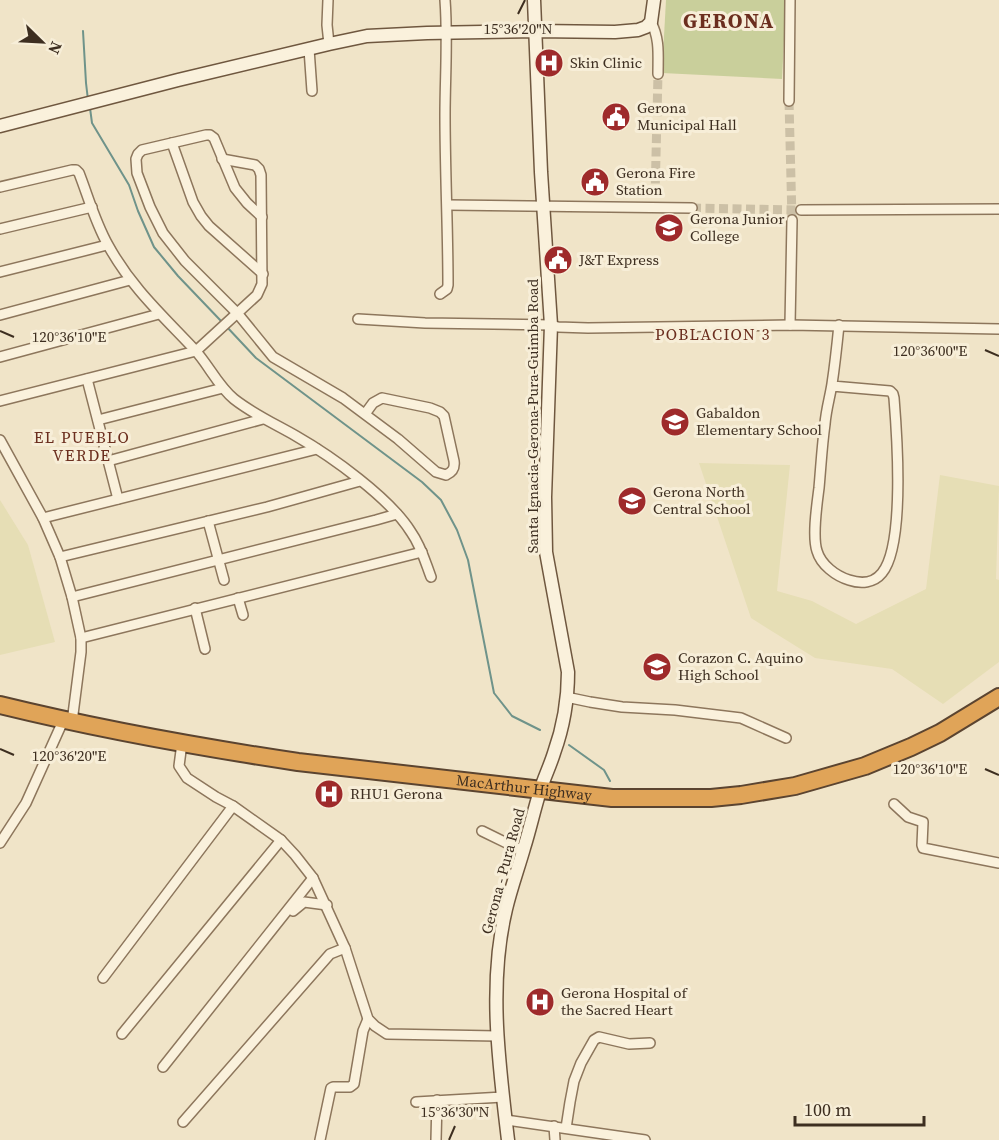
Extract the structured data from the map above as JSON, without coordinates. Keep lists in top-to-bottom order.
{
  "streets": {
    "highway": ["MacArthur Highway"],
    "main road": ["Santa Ignacia-Gerona-Pura-Guimba Road", "Gerona - Pura Road"]
  },
  "crossings": [
    ["Santa Ignacia-Gerona-Pura-Guimba Road", "MacArthur Highway"],
    ["Santa Ignacia-Gerona-Pura-Guimba Road", "Gerona - Pura Road"],
    ["MacArthur Highway", "Gerona - Pura Road"]
  ],
  "districts": ["GERONA", "POBLACION 3", "EL PUEBLO VERDE"],
  "places": {
    "hospital": ["Skin Clinic", "RHU1 Gerona", "Gerona Hospital of the Sacred Heart"],
    "public building": ["Gerona Municipal Hall", "Gerona Fire Station", "J&T Express"],
    "school or university": [
      "Gerona Junior College",
      "Gabaldon Elementary School",
      "Gerona North Central School",
      "Corazon C. Aquino High School"
    ]
  },
  "scale_bar": "100 m",
  "north": "bottom right",
  "coordinates": [
    "15°36'20\"N",
    "120°36'10\"E",
    "120°36'00\"E",
    "120°36'20\"E",
    "15°36'30\"N"
  ]
}
